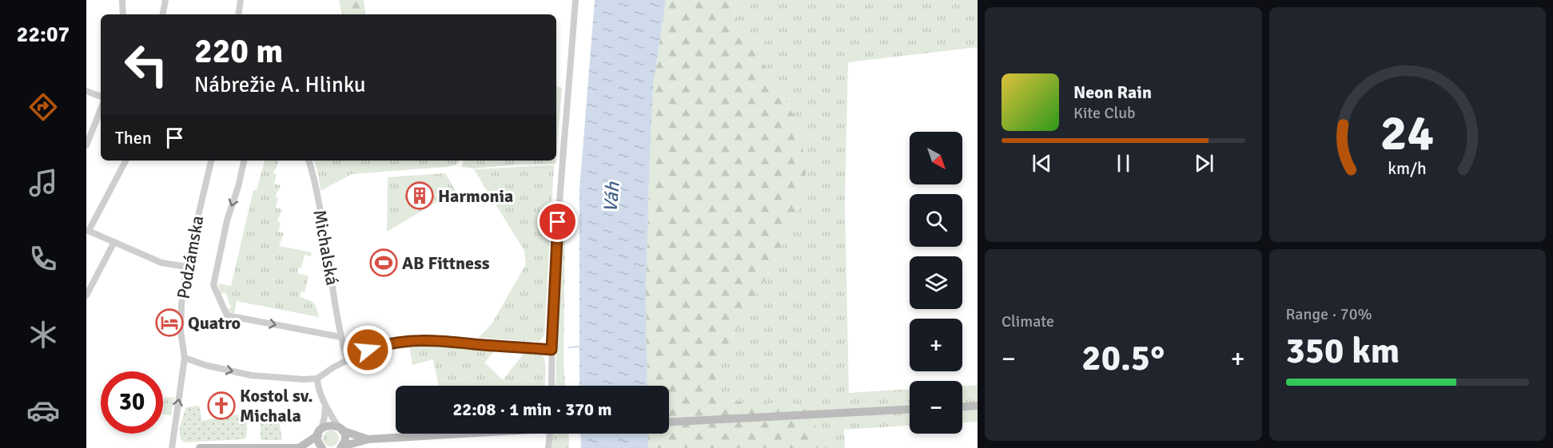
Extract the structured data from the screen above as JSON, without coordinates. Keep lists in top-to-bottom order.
{
  "streets": {
    "street": ["Michalská", "Podzámska"]
  },
  "crossings": [
    ["Michalská", "Podzámska"]
  ],
  "water": ["Váh"],
  "places": {
    "building": ["Harmonia"],
    "sports": ["AB Fittness"],
    "hotel": ["Quatro"],
    "church": ["Kostol sv. Michala"]
  },
  "north": "bottom right",
  "page": {
    "tabs": "22:07",
    "turn": ["220 m", "Nábrežie A. Hlinku"],
    "song": ["Neon Rain", "Kite Club"],
    "then": "Then",
    "map_buttons": ["+", "−"],
    "tile": [
      "Climate",
      ["Range · 70%", "350 km"]
    ],
    "heat": ["−", "20.5°", "+"],
    "limit": "30",
    "trip": "22:08 · 1 min · 370 m",
    "gauge": ["24", "km/h"]
  }
}
